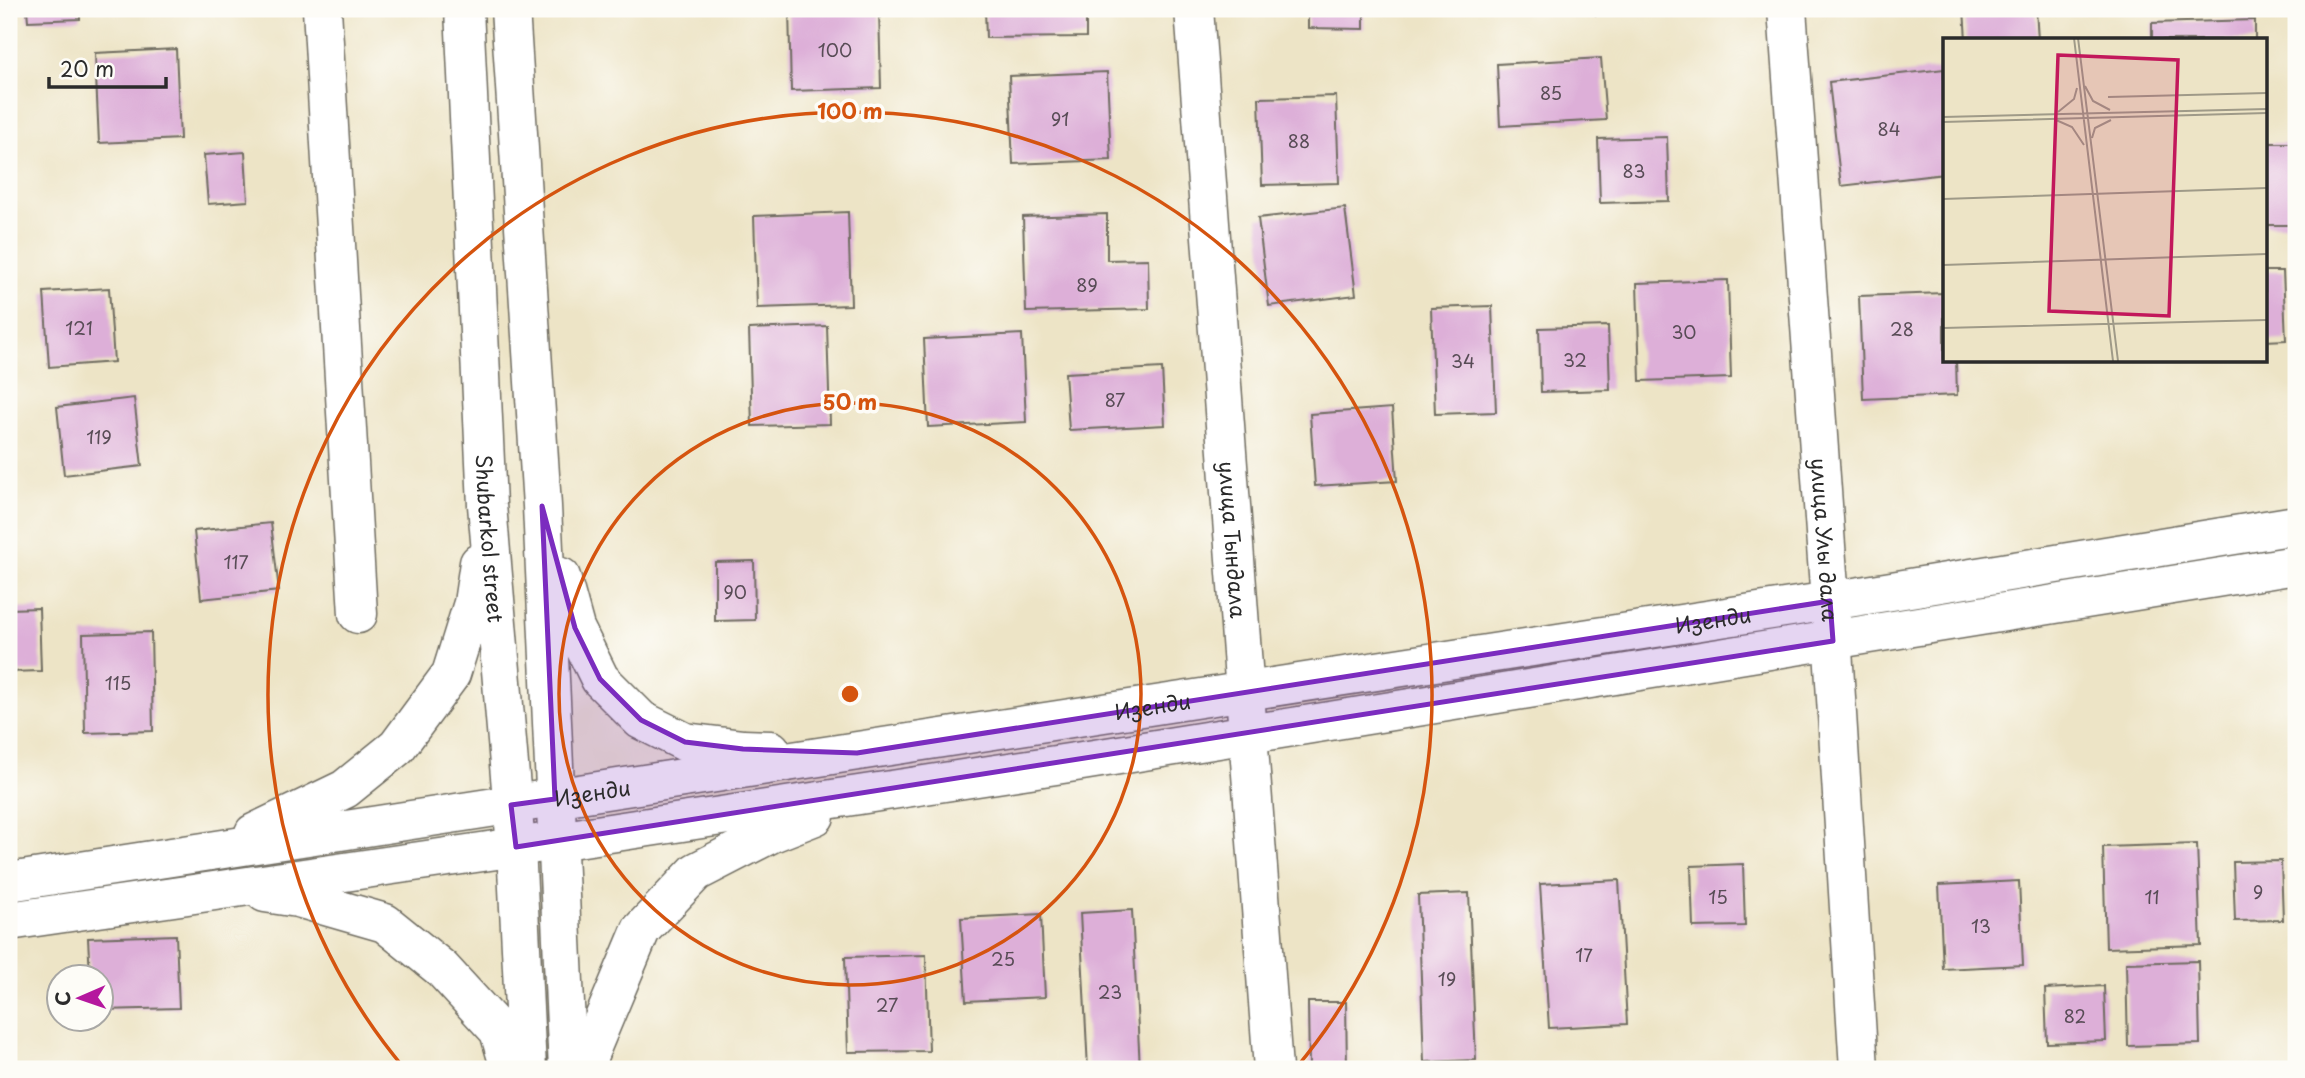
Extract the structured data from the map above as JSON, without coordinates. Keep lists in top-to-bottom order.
{
  "streets": {
    "street": [
      "Shubarkol street",
      "улица Тындала",
      "улица Улы дала",
      "Изенди"
    ]
  },
  "crossings": [
    ["Shubarkol street", "Изенди"],
    ["улица Тындала", "Изенди"],
    ["улица Улы дала", "Изенди"]
  ],
  "house_numbers": [
    "100",
    "85",
    "91",
    "84",
    "88",
    "83",
    "89",
    "121",
    "28",
    "30",
    "32",
    "34",
    "87",
    "119",
    "117",
    "90",
    "115",
    "9",
    "15",
    "11",
    "13",
    "17",
    "25",
    "19",
    "23",
    "27",
    "82"
  ],
  "scale_bar": "20 m",
  "north": "left",
  "rings": ["100 m", "50 m"]
}
